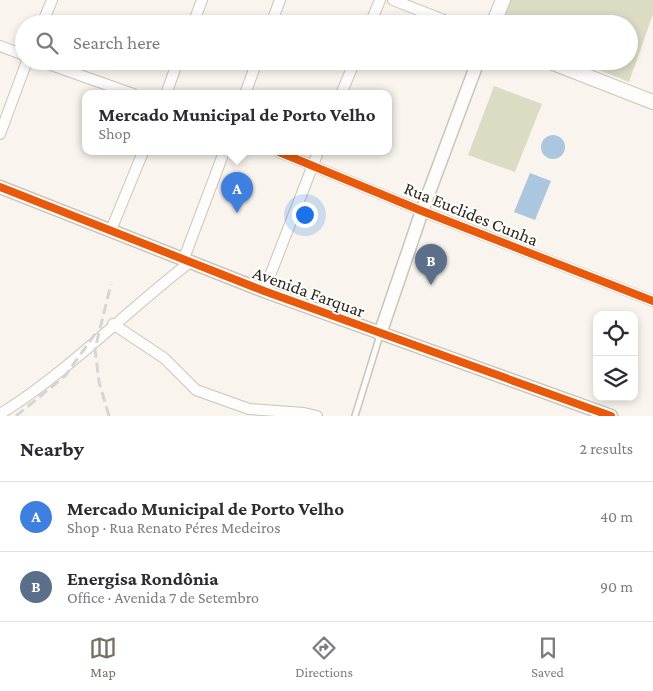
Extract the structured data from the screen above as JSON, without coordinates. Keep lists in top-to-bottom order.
{
  "streets": {
    "street": ["Rua Euclides Cunha", "Avenida Farquar"]
  },
  "page": {
    "search": "Search here",
    "popup": ["Mercado Municipal de Porto Velho", "Shop"],
    "pins": ["A", "B"],
    "heading": ["Nearby", "2 results"],
    "list": [
      {
        "mark": "A",
        "name": "Mercado Municipal de Porto Velho",
        "note": "Shop · Rua Renato Péres Medeiros",
        "value": "40 m"
      },
      {
        "mark": "B",
        "name": "Energisa Rondônia",
        "note": "Office · Avenida 7 de Setembro",
        "value": "90 m"
      }
    ],
    "nav": ["Map", "Directions", "Saved"]
  }
}
